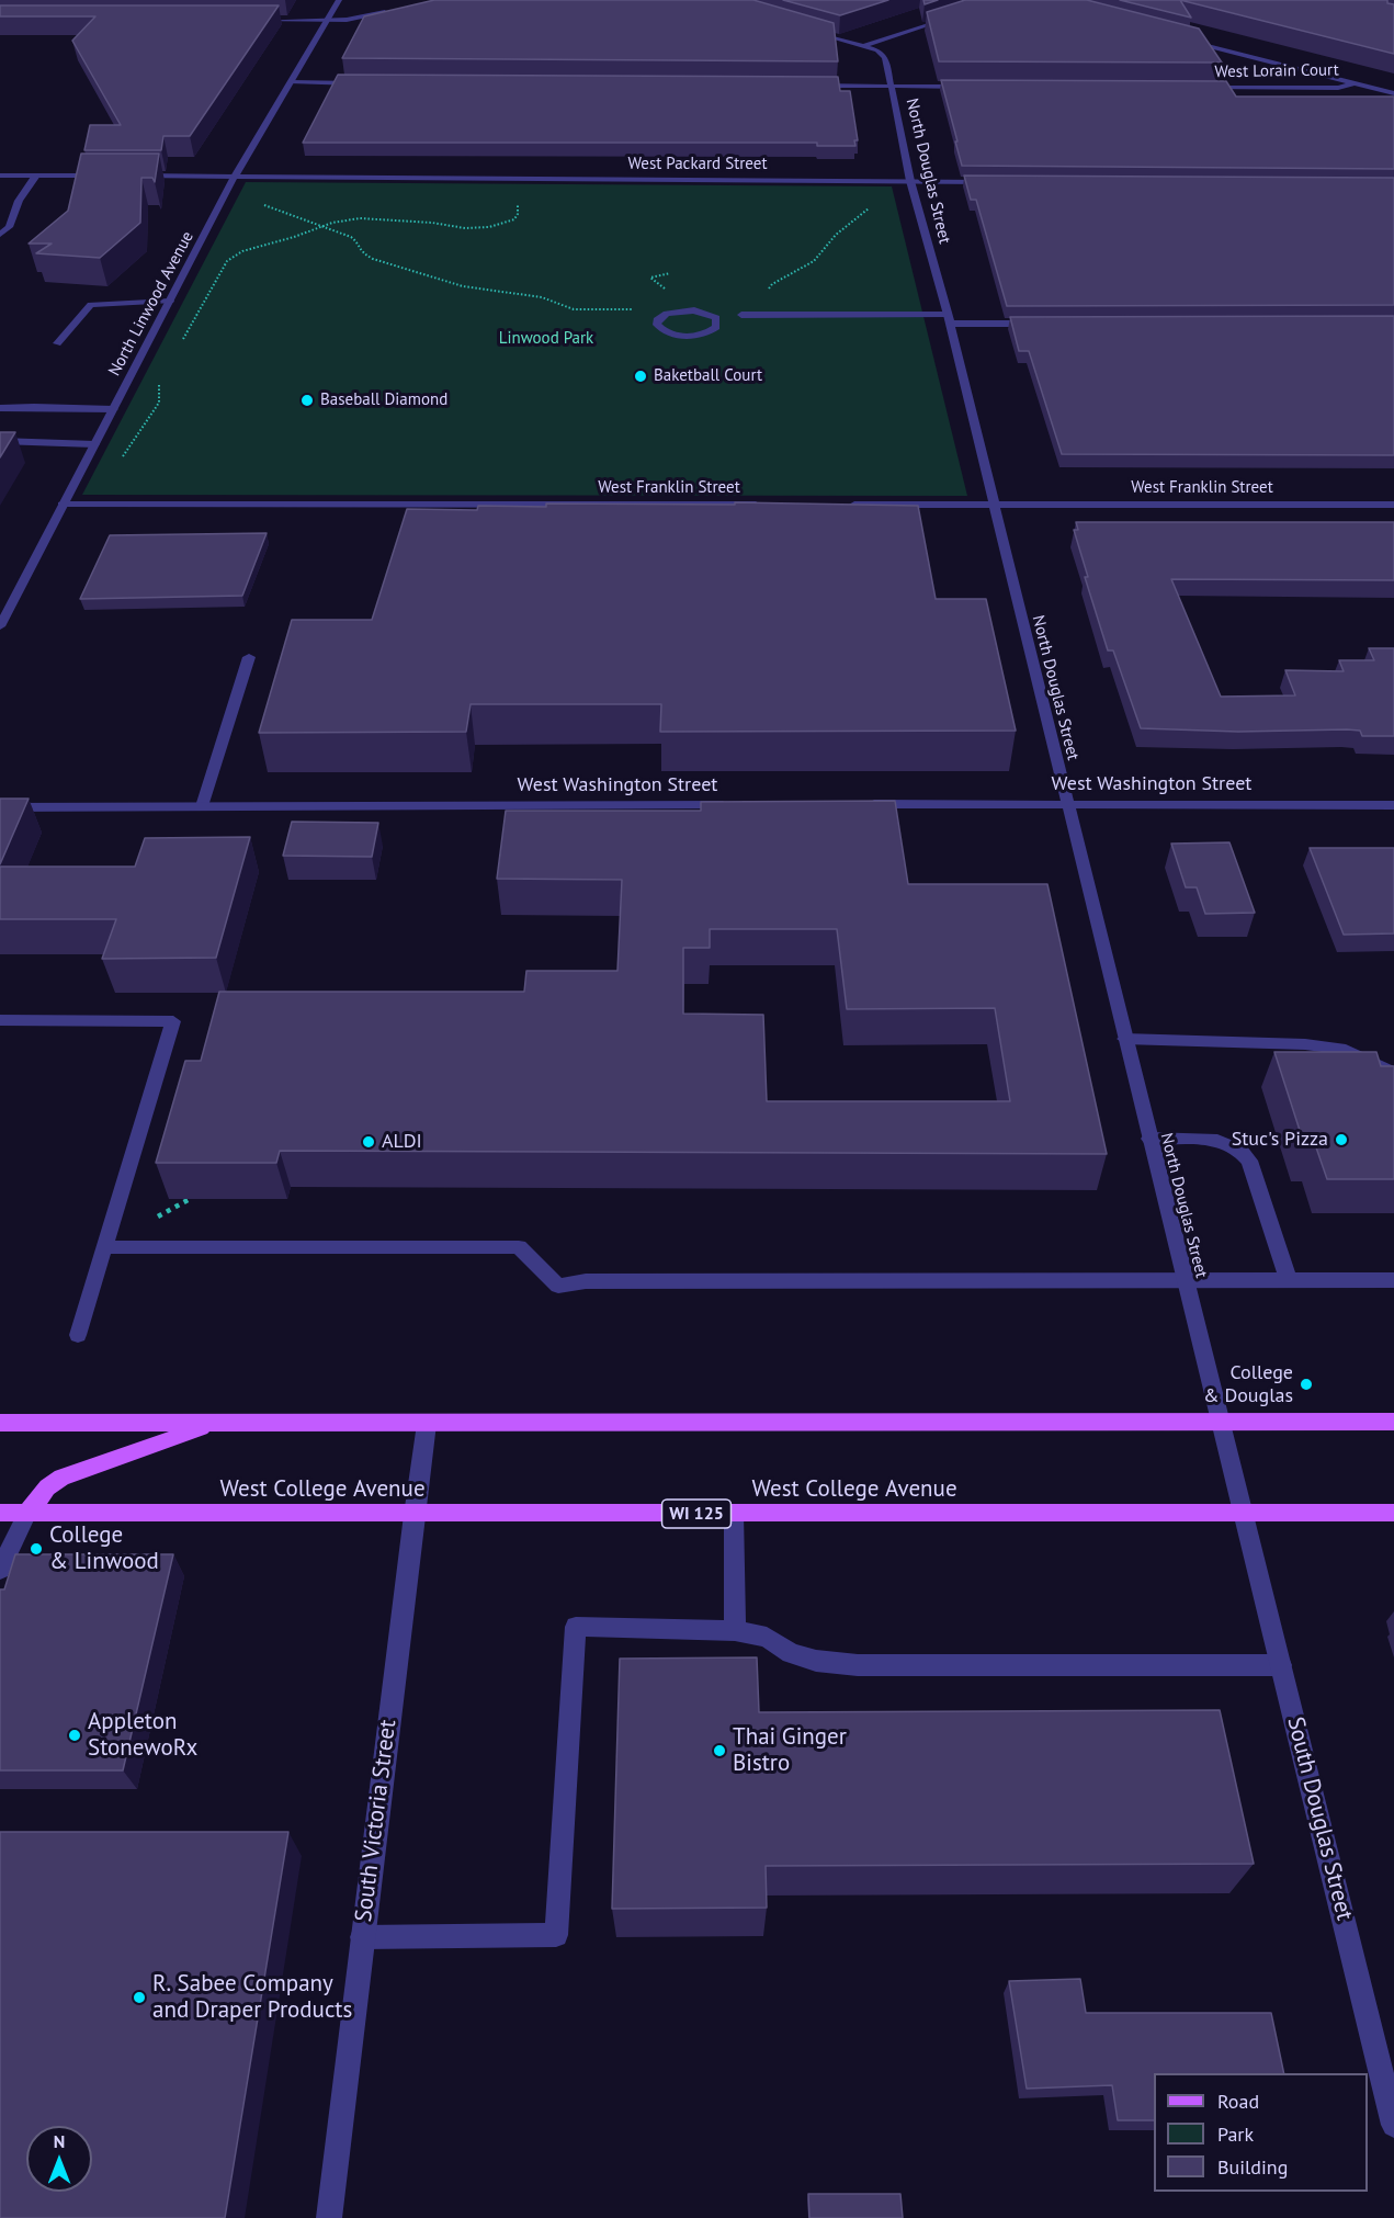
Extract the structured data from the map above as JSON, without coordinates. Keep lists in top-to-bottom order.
{
  "streets": {
    "main road": ["West College Avenue", "WI 125"],
    "street": [
      "West Lorain Court",
      "West Packard Street",
      "North Douglas Street",
      "North Linwood Avenue",
      "West Franklin Street",
      "West Washington Street",
      "South Douglas Street",
      "South Victoria Street"
    ]
  },
  "crossings": [
    ["West Packard Street", "North Douglas Street"],
    ["West Packard Street", "North Linwood Avenue"],
    ["North Douglas Street", "West Franklin Street"],
    ["North Douglas Street", "West Washington Street"],
    ["North Douglas Street", "West College Avenue"],
    ["North Douglas Street", "South Douglas Street"],
    ["North Linwood Avenue", "West Franklin Street"],
    ["West College Avenue", "South Douglas Street"],
    ["West College Avenue", "South Victoria Street"]
  ],
  "parks": ["Linwood Park"],
  "places": [
    "Baketball Court",
    "Baseball Diamond",
    "Stuc's Pizza",
    "ALDI",
    "College & Douglas",
    "College & Linwood",
    "Appleton StonewoRx",
    "Thai Ginger Bistro",
    "R. Sabee Company and Draper Products"
  ],
  "legend": ["Road", "Park", "Building"],
  "north": "top"
}
